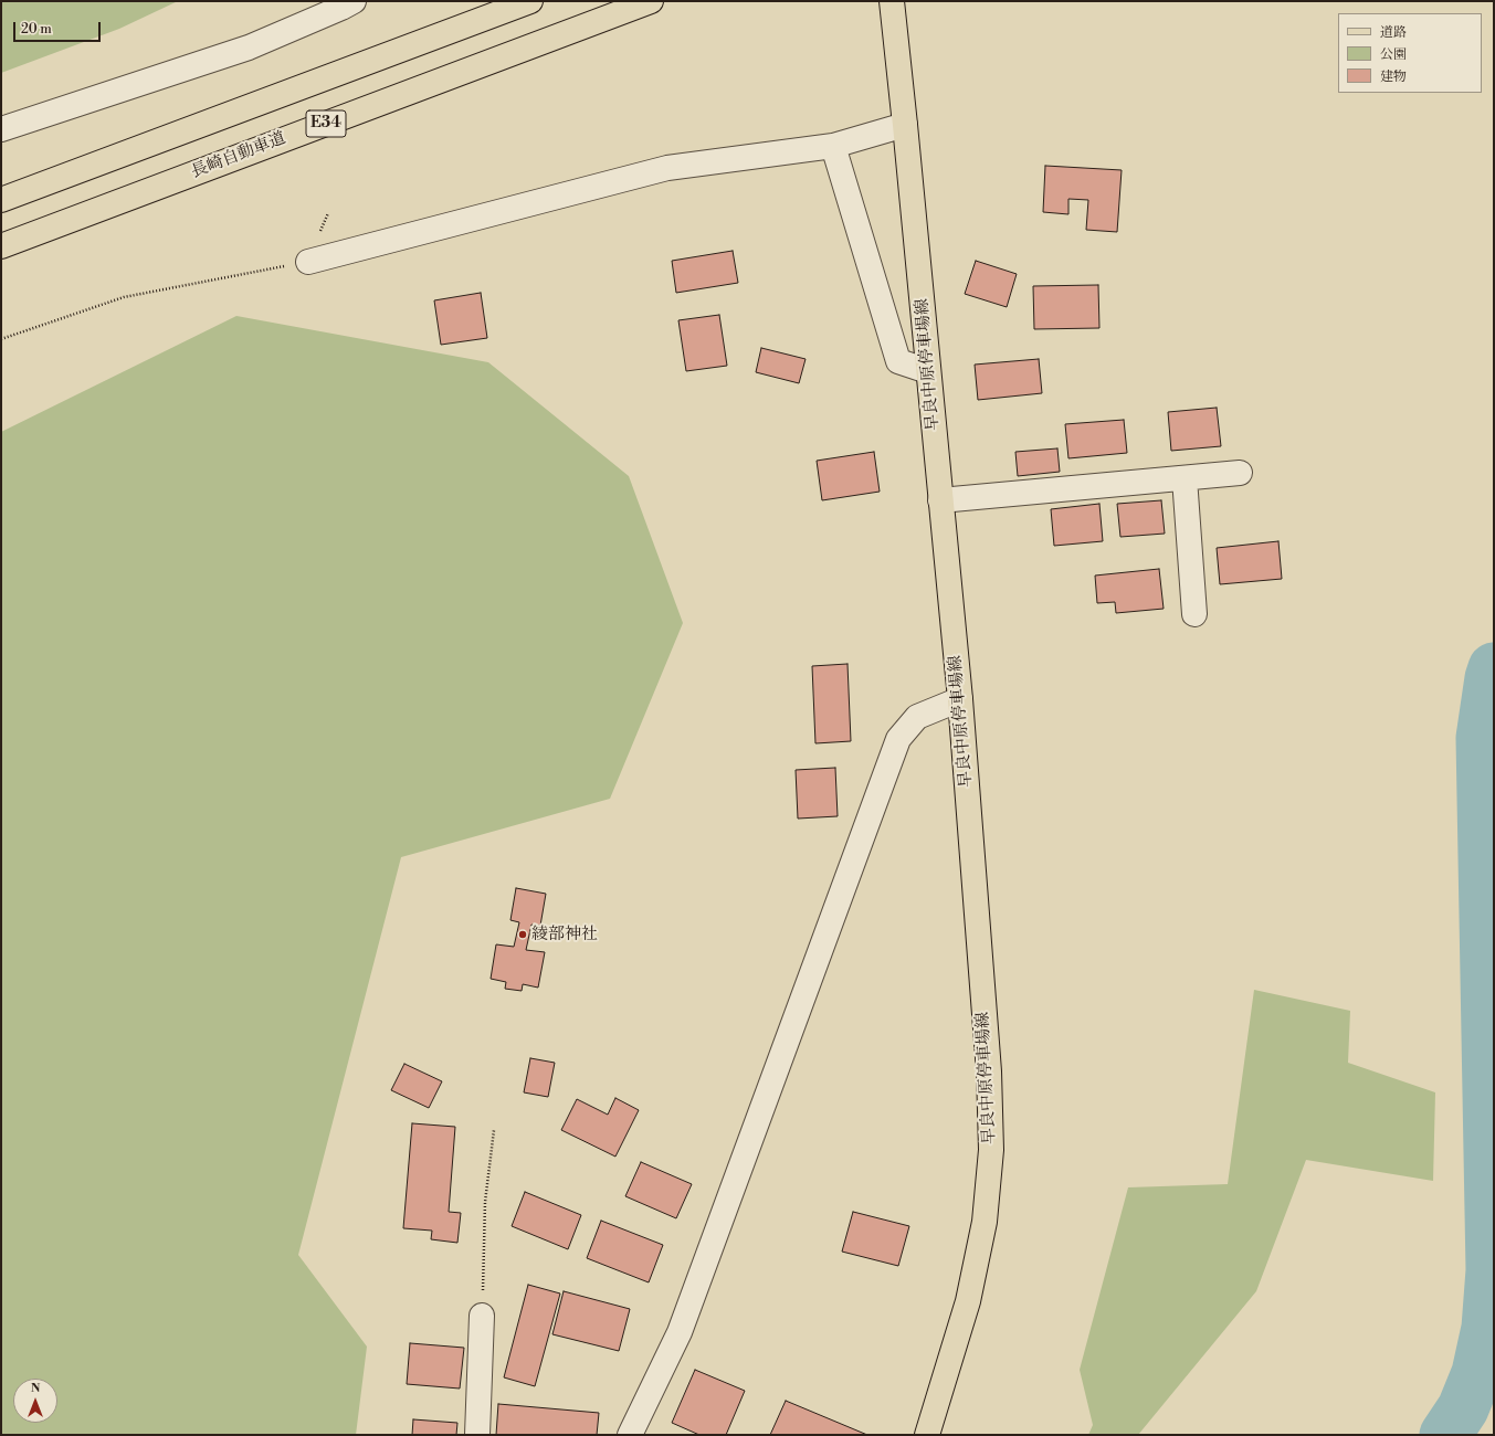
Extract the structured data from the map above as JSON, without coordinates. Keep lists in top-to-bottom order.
{
  "streets": {
    "main road": ["E34", "長崎自動車道", "早良中原停車場線"]
  },
  "places": ["綾部神社"],
  "legend": ["道路", "公園", "建物"],
  "scale_bar": "20 m",
  "north": "top"
}
